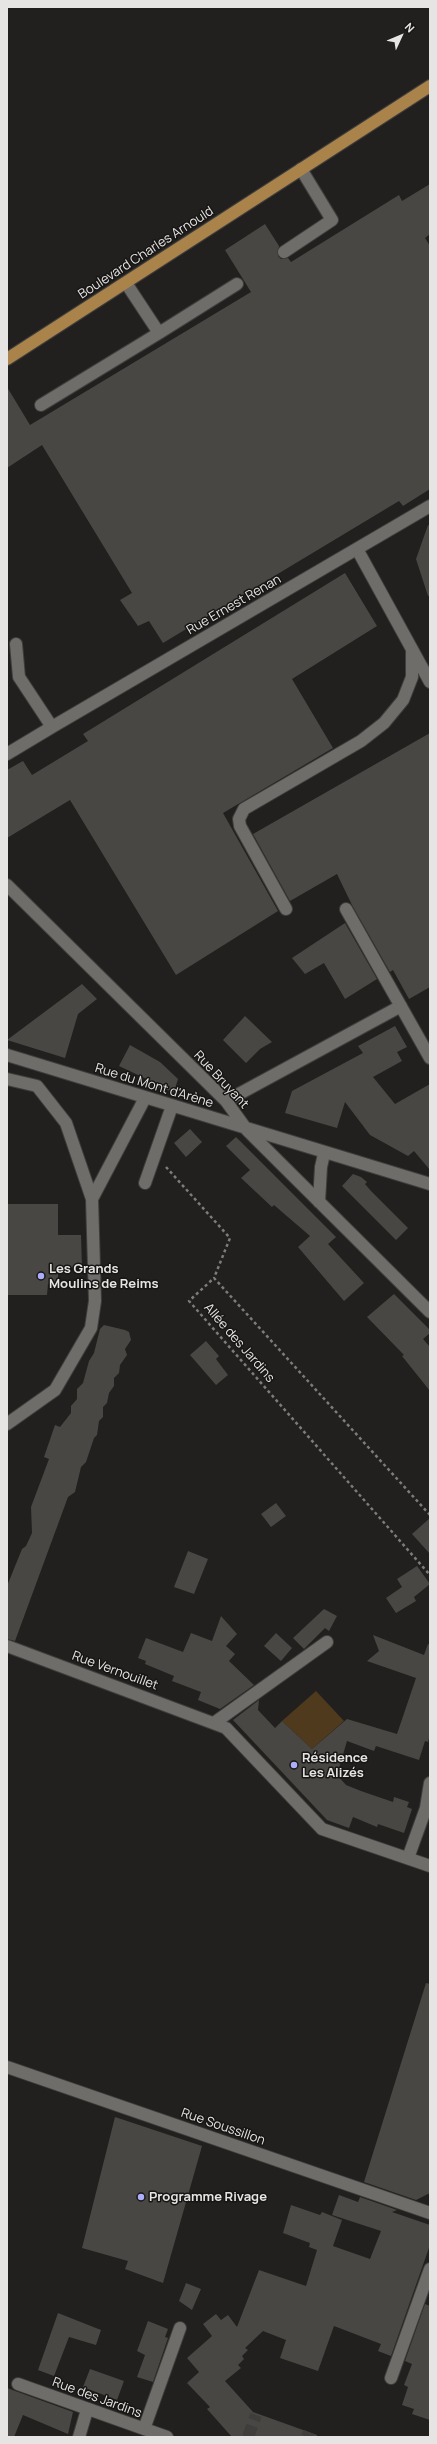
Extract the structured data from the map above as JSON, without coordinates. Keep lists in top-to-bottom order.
{
  "streets": {
    "main road": ["Boulevard Charles Arnould"],
    "street": [
      "Rue Ernest Renan",
      "Rue Bruyant",
      "Rue du Mont d'Arène",
      "Rue Vernouillet",
      "Rue Soussillon",
      "Rue des Jardins"
    ],
    "path": ["Allée des Jardins"]
  },
  "crossings": [
    ["Rue Bruyant", "Rue du Mont d'Arène"]
  ],
  "places": ["Les Grands Moulins de Reims", "Résidence Les Alizés", "Programme Rivage"],
  "north": "top right"
}
